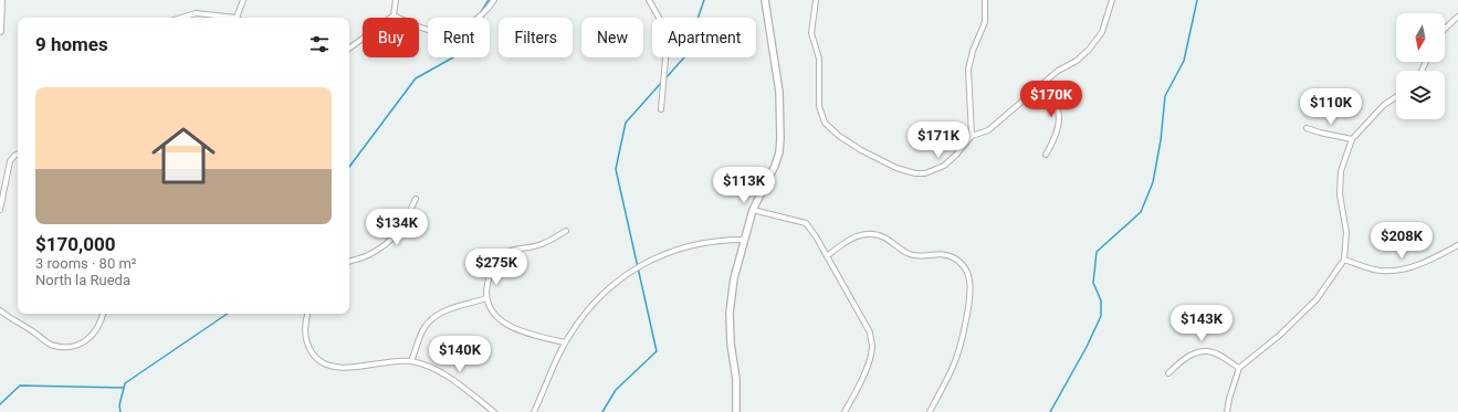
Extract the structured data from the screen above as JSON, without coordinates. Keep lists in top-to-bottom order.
{
  "north": "bottom",
  "page": {
    "chip": [
      "Buy",
      "Rent",
      "Filters",
      "New",
      "Apartment"
    ],
    "heading": "9 homes",
    "list": [
      {
        "name": "$170,000",
        "note": "3 rooms · 80 m² · North la Rueda"
      }
    ],
    "price": [
      "$170K",
      "$110K",
      "$171K",
      "$113K",
      "$134K",
      "$208K",
      "$275K",
      "$143K",
      "$140K"
    ]
  }
}
